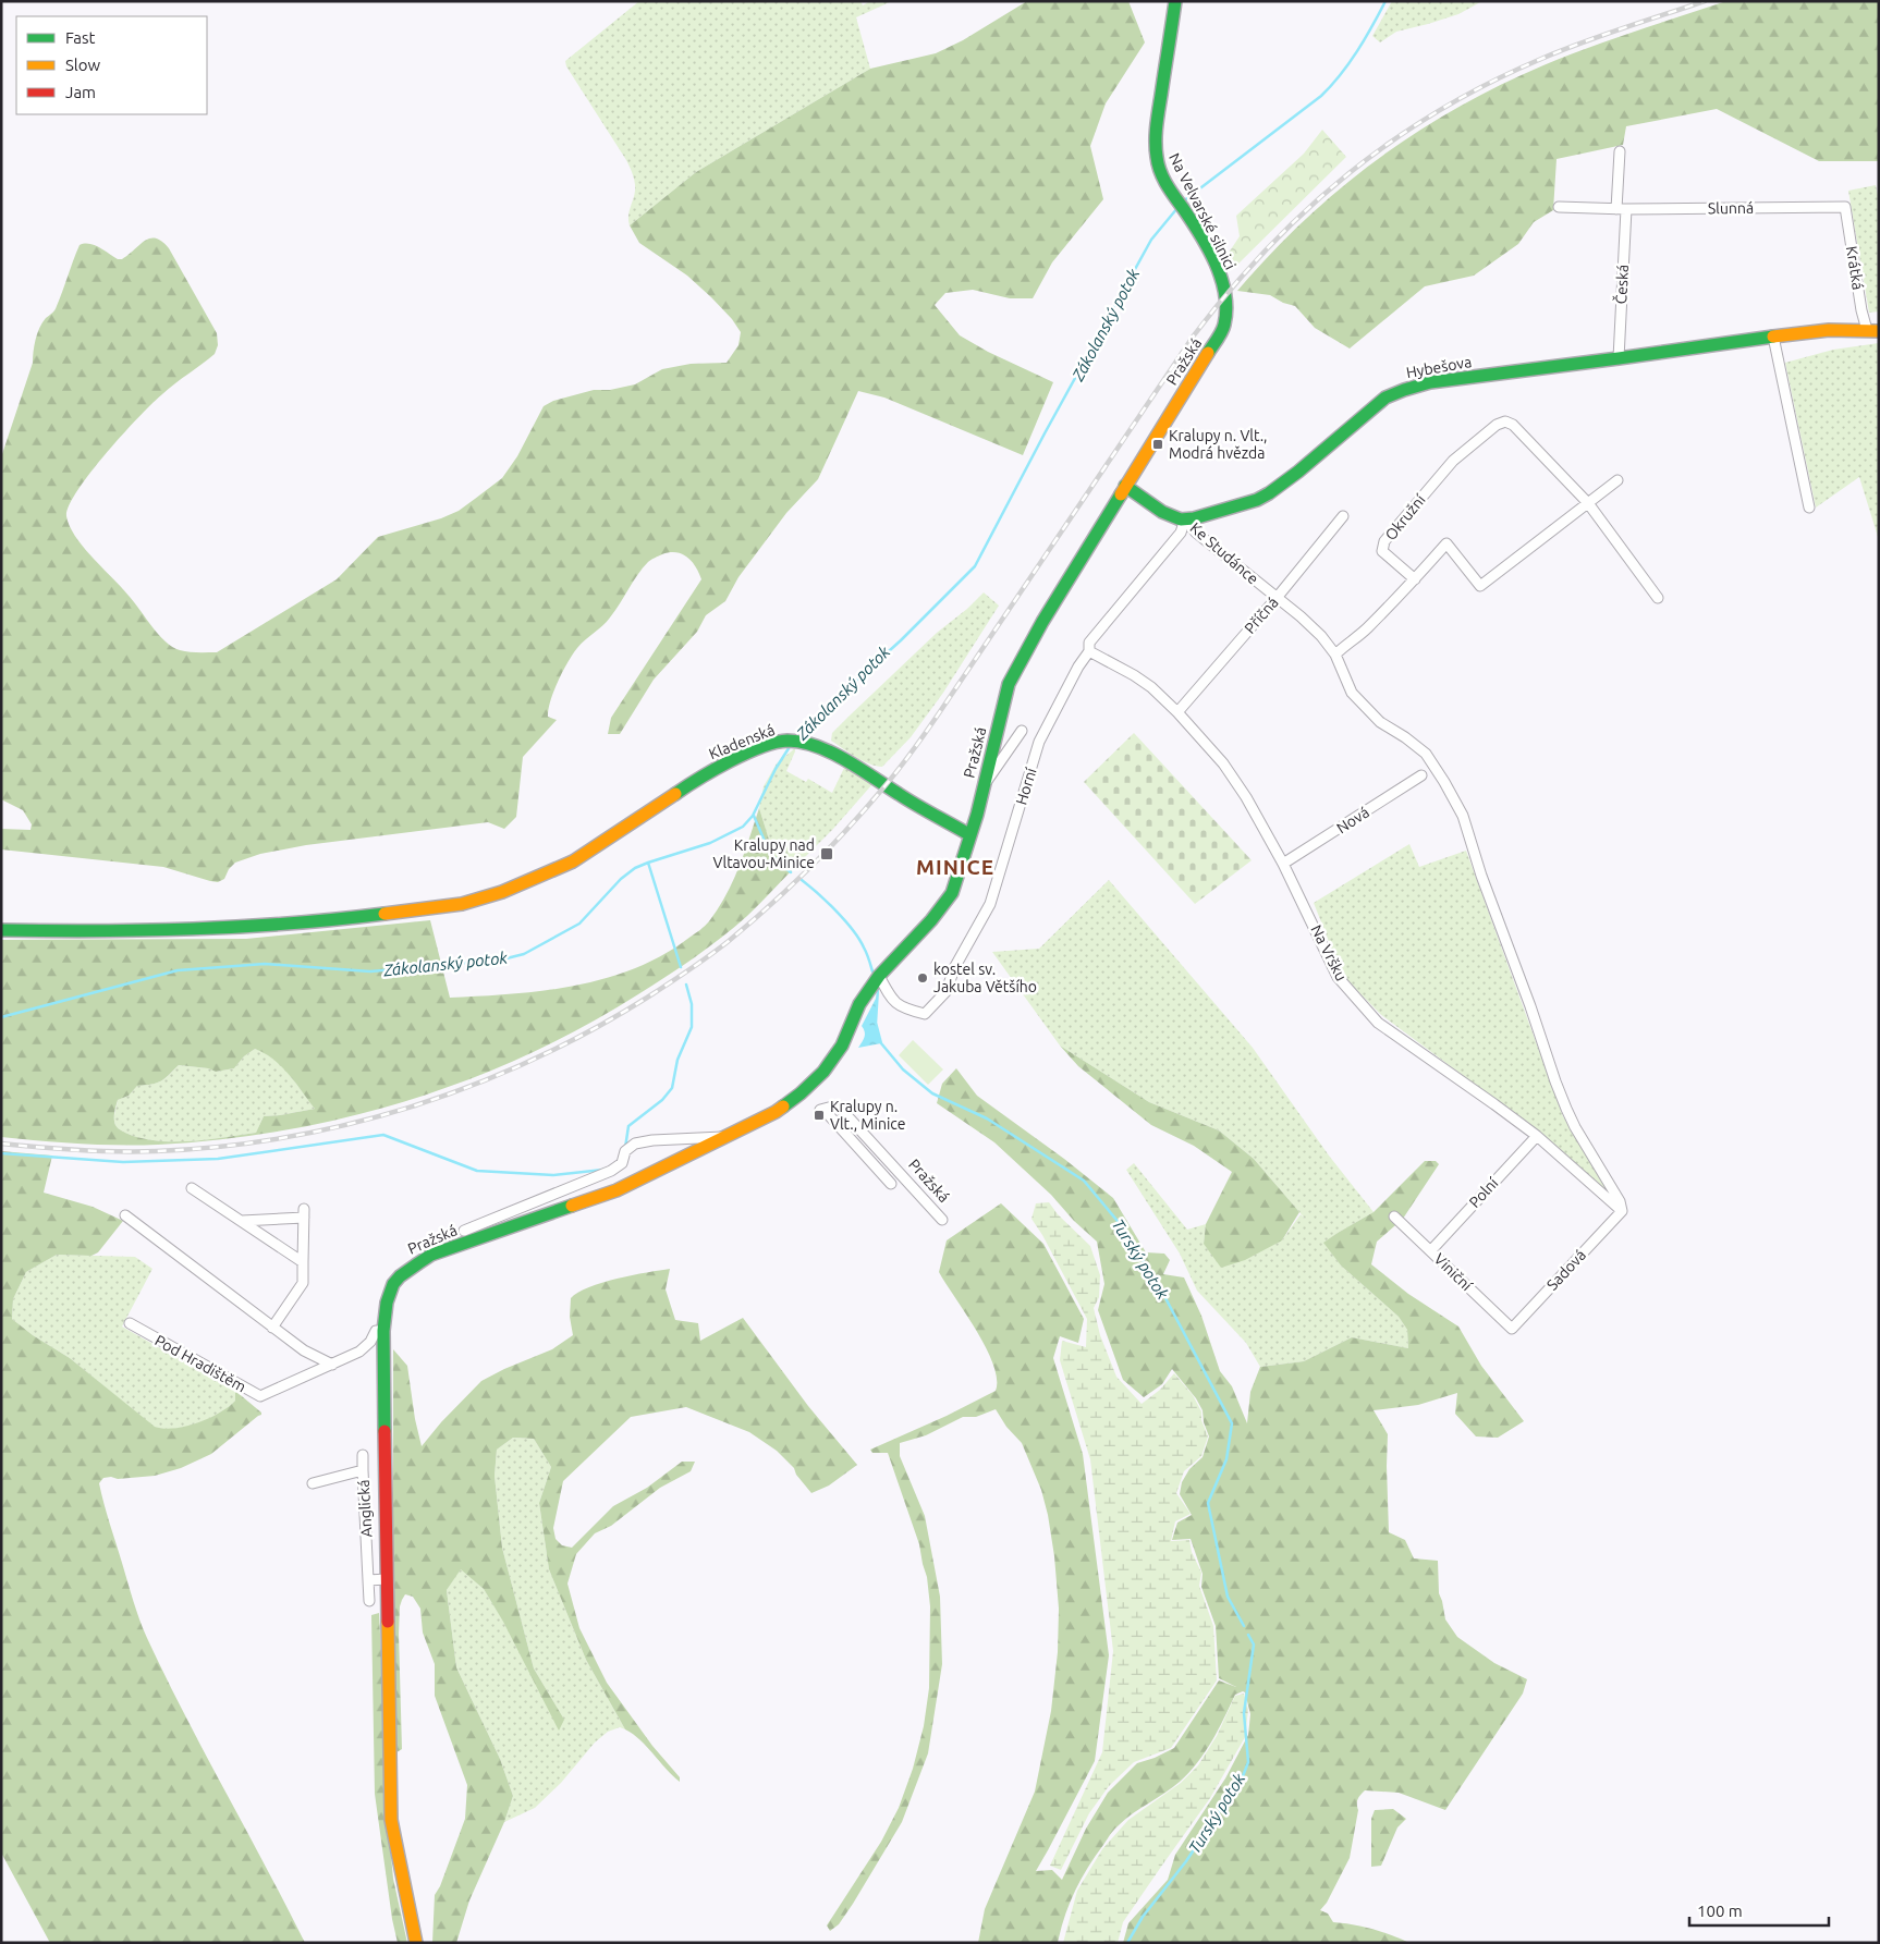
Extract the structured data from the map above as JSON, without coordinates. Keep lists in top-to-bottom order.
{
  "streets": {
    "main road": [
      "Na Velvarské silnici",
      "Pražská",
      "Hybešova",
      "Kladenská"
    ],
    "street": [
      "Slunná",
      "Krátká",
      "Česká",
      "Okružní",
      "Ke Studánce",
      "Příčná",
      "Horní",
      "Nová",
      "Na Vršku",
      "Polní",
      "Sadová",
      "Viniční",
      "Pod Hradištěm",
      "Anglická"
    ]
  },
  "crossings": [
    ["Slunná", "Krátká"],
    ["Slunná", "Česká"],
    ["Na Velvarské silnici", "Pražská"],
    ["Krátká", "Hybešova"],
    ["Česká", "Hybešova"],
    ["Pražská", "Kladenská"],
    ["Pražská", "Horní"],
    ["Pražská", "Pod Hradištěm"],
    ["Hybešova", "Ke Studánce"],
    ["Hybešova", "Horní"],
    ["Ke Studánce", "Příčná"],
    ["Ke Studánce", "Horní"],
    ["Ke Studánce", "Na Vršku"],
    ["Ke Studánce", "Sadová"],
    ["Příčná", "Na Vršku"],
    ["Horní", "Na Vršku"],
    ["Nová", "Na Vršku"],
    ["Na Vršku", "Polní"],
    ["Na Vršku", "Sadová"],
    ["Polní", "Viniční"],
    ["Sadová", "Viniční"]
  ],
  "districts": ["MINICE"],
  "water": ["Zákolanský potok", "Turský potok"],
  "places": {
    "transit": ["Kralupy n. Vlt., Modrá hvězda", "Kralupy nad Vltavou-Minice", "Kralupy n. Vlt., Minice"],
    "other": ["kostel sv. Jakuba Většího"]
  },
  "legend": ["Fast", "Slow", "Jam"],
  "scale_bar": "100 m"
}
